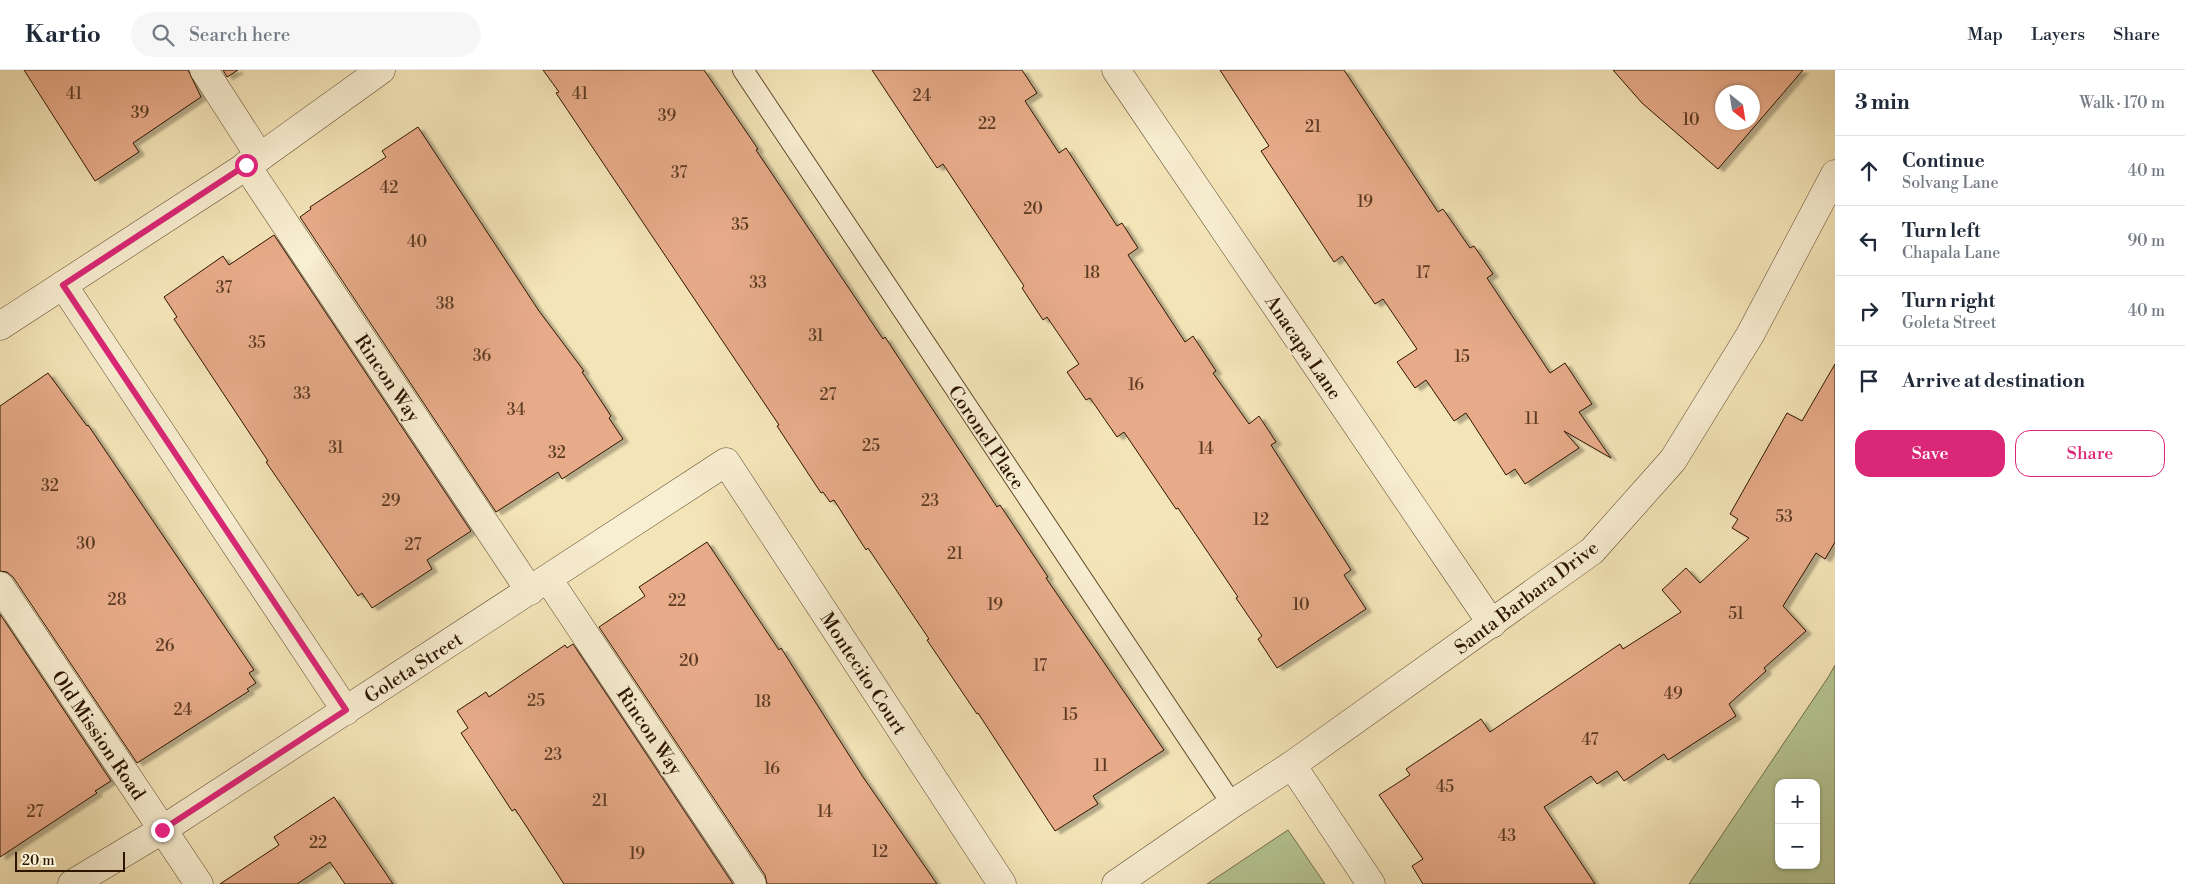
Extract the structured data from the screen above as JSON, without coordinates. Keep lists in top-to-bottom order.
{
  "streets": {
    "street": [
      "Anacapa Lane",
      "Rincon Way",
      "Santa Barbara Drive",
      "Goleta Street",
      "Montecito Court",
      "Old Mission Road"
    ],
    "lane": ["Coronel Place"]
  },
  "crossings": [
    ["Anacapa Lane", "Santa Barbara Drive"],
    ["Rincon Way", "Goleta Street"],
    ["Coronel Place", "Santa Barbara Drive"],
    ["Goleta Street", "Montecito Court"],
    ["Goleta Street", "Old Mission Road"]
  ],
  "house_numbers": [
    "41",
    "41",
    "24",
    "39",
    "39",
    "10",
    "22",
    "21",
    "37",
    "42",
    "19",
    "20",
    "35",
    "40",
    "18",
    "17",
    "33",
    "37",
    "38",
    "31",
    "35",
    "36",
    "15",
    "16",
    "33",
    "27",
    "34",
    "11",
    "25",
    "31",
    "14",
    "32",
    "32",
    "29",
    "23",
    "53",
    "12",
    "30",
    "27",
    "21",
    "28",
    "22",
    "19",
    "10",
    "51",
    "26",
    "20",
    "17",
    "49",
    "25",
    "18",
    "24",
    "15",
    "47",
    "23",
    "11",
    "16",
    "45",
    "21",
    "27",
    "14",
    "43",
    "22",
    "12",
    "19"
  ],
  "scale_bar": "20 m",
  "north": "bottom right",
  "page": {
    "header": "Kartio",
    "search": "Search here",
    "nav": ["Map", "Layers", "Share"],
    "heading": ["3 min", "Walk · 170 m"],
    "list": [
      ["Continue", "Solvang Lane", "40 m"],
      ["Turn left", "Chapala Lane", "90 m"],
      ["Turn right", "Goleta Street", "40 m"],
      "Arrive at destination"
    ],
    "buttons": ["Save", "Share"],
    "map_buttons": ["+", "−"],
    "scale": "20 m"
  }
}
